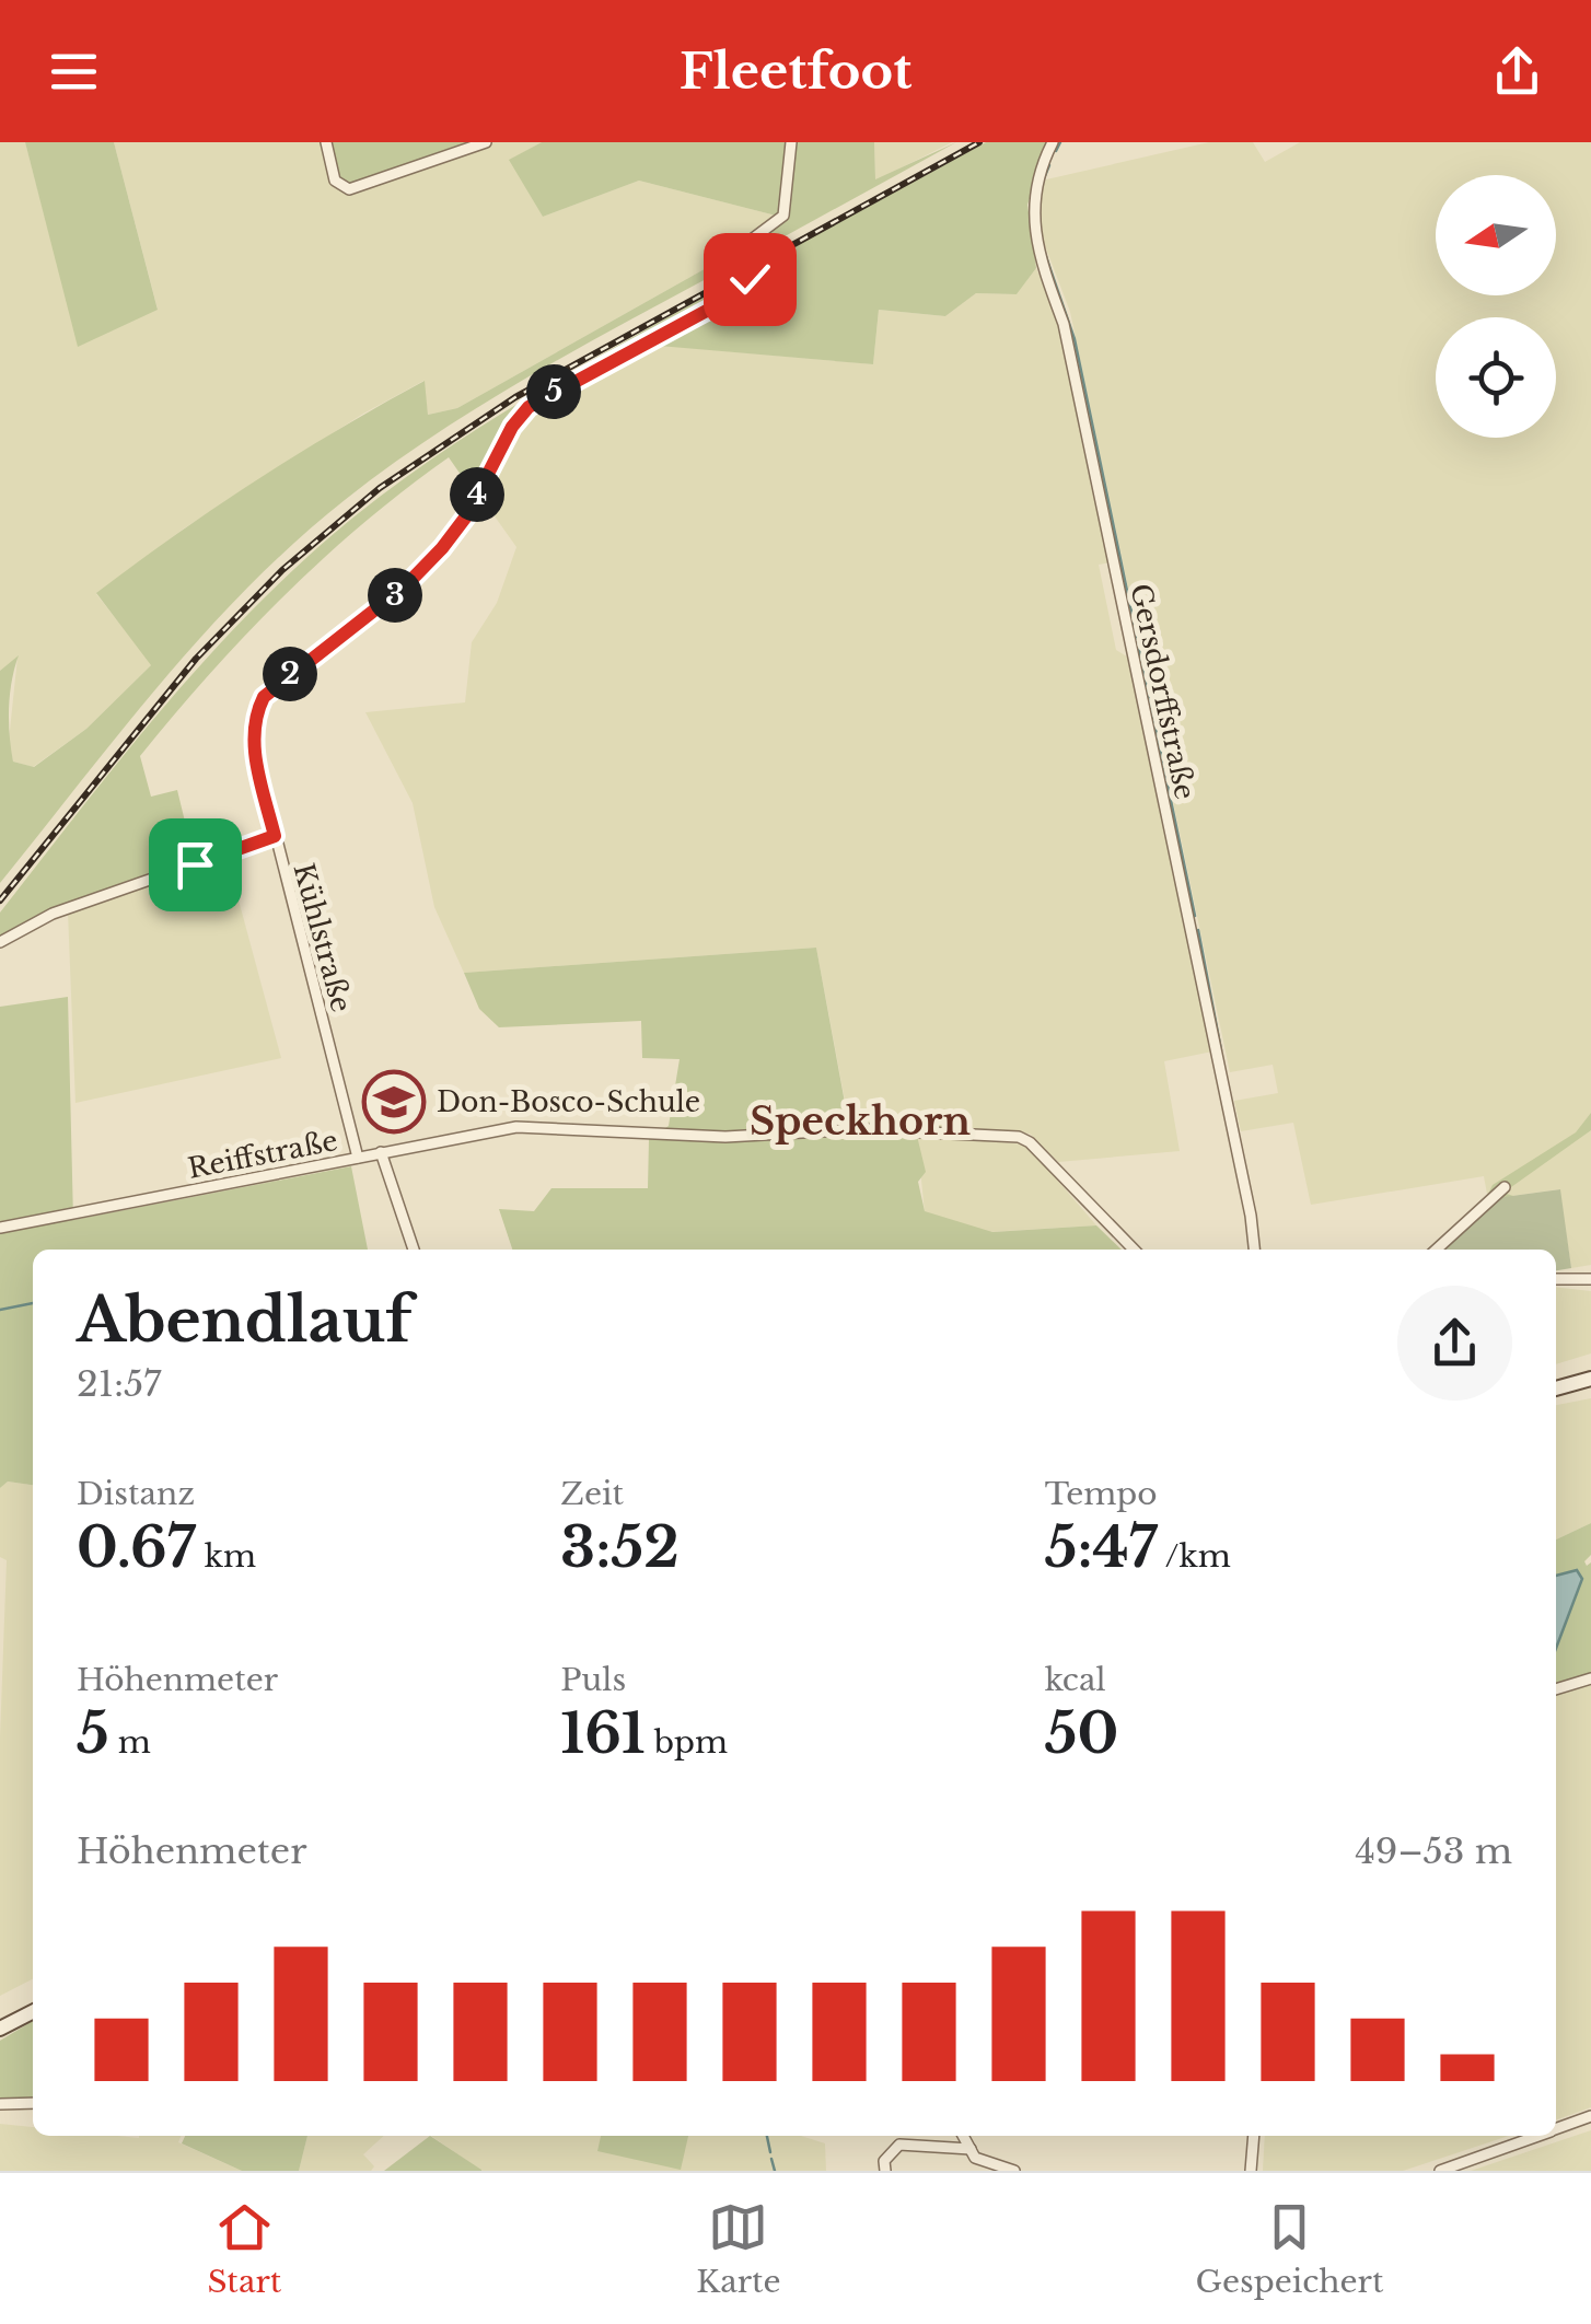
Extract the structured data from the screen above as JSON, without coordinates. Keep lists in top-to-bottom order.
{
  "streets": {
    "street": ["Gersdorffstraße", "Kühlstraße", "Reiffstraße"]
  },
  "crossings": [
    ["Kühlstraße", "Reiffstraße"]
  ],
  "districts": ["Speckhorn"],
  "places": {
    "school or university": ["Don-Bosco-Schule"]
  },
  "north": "left",
  "page": {
    "header": "Fleetfoot",
    "pins": [
      "5",
      "4",
      "3",
      "2"
    ],
    "heading": ["Abendlauf", "21:57"],
    "stats": [
      ["Distanz", "0.67 km"],
      ["Zeit", "3:52"],
      ["Tempo", "5:47 /km"],
      ["Höhenmeter", "5 m"],
      ["Puls", "161 bpm"],
      ["kcal", "50"]
    ],
    "chart": ["Höhenmeter", "49–53 m"],
    "tabs": ["Start", "Karte", "Gespeichert"]
  }
}
